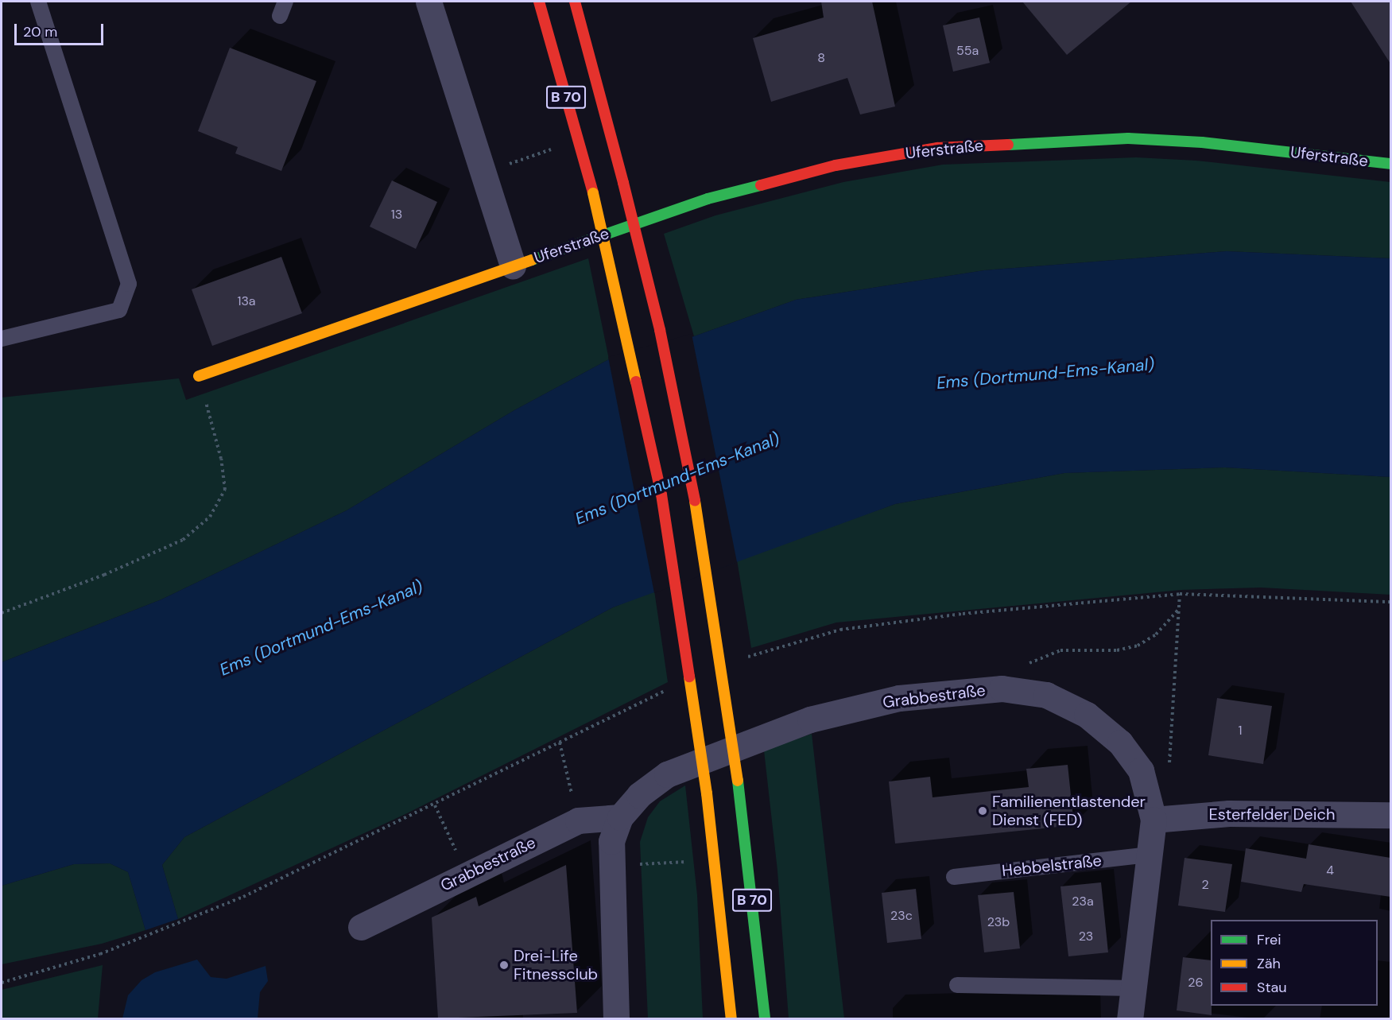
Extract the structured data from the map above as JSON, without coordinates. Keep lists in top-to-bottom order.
{
  "streets": {
    "main road": ["B 70", "Uferstraße"],
    "street": ["Grabbestraße", "Esterfelder Deich"],
    "lane": ["Hebbelstraße"]
  },
  "crossings": [
    ["Grabbestraße", "Esterfelder Deich"]
  ],
  "water": ["Ems (Dortmund-Ems-Kanal)"],
  "places": ["Familienentlastender Dienst (FED)", "Drei-Life Fitnessclub"],
  "house_numbers": [
    "55a",
    "8",
    "13",
    "13a",
    "1",
    "4",
    "2",
    "23a",
    "23c",
    "23b",
    "23",
    "26"
  ],
  "legend": ["Frei", "Zäh", "Stau"],
  "scale_bar": "20 m"
}
